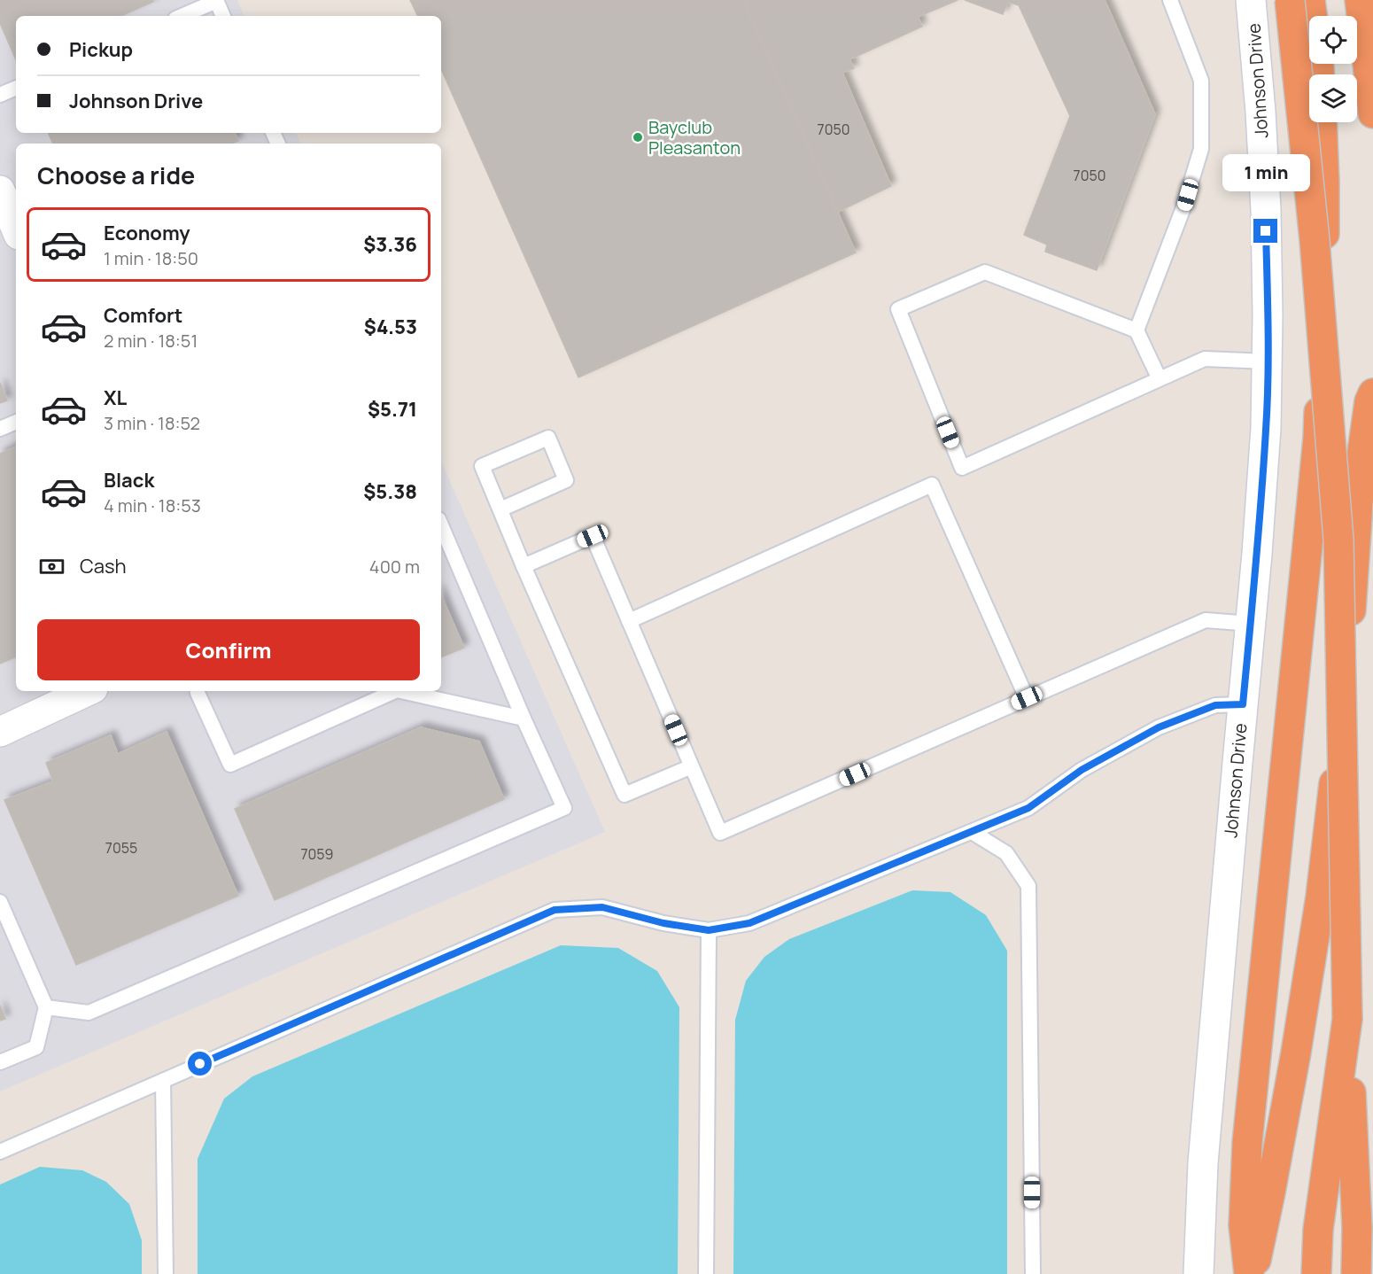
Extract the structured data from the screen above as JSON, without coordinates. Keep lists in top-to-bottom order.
{
  "streets": {
    "street": ["Johnson Drive"]
  },
  "places": ["Bayclub Pleasanton"],
  "house_numbers": [
    "7050",
    "7050",
    "7055",
    "7059"
  ],
  "page": {
    "banner": ["Pickup", "Johnson Drive"],
    "heading": "Choose a ride",
    "bubble": "1 min",
    "list": [
      {
        "name": "Economy",
        "note": "1 min · 18:50",
        "value": "$3.36"
      },
      {
        "name": "Comfort",
        "note": "2 min · 18:51",
        "value": "$4.53"
      },
      {
        "name": "XL",
        "note": "3 min · 18:52",
        "value": "$5.71"
      },
      {
        "name": "Black",
        "note": "4 min · 18:53",
        "value": "$5.38"
      }
    ],
    "pay": ["Cash", "400 m"],
    "buttons": "Confirm"
  }
}
